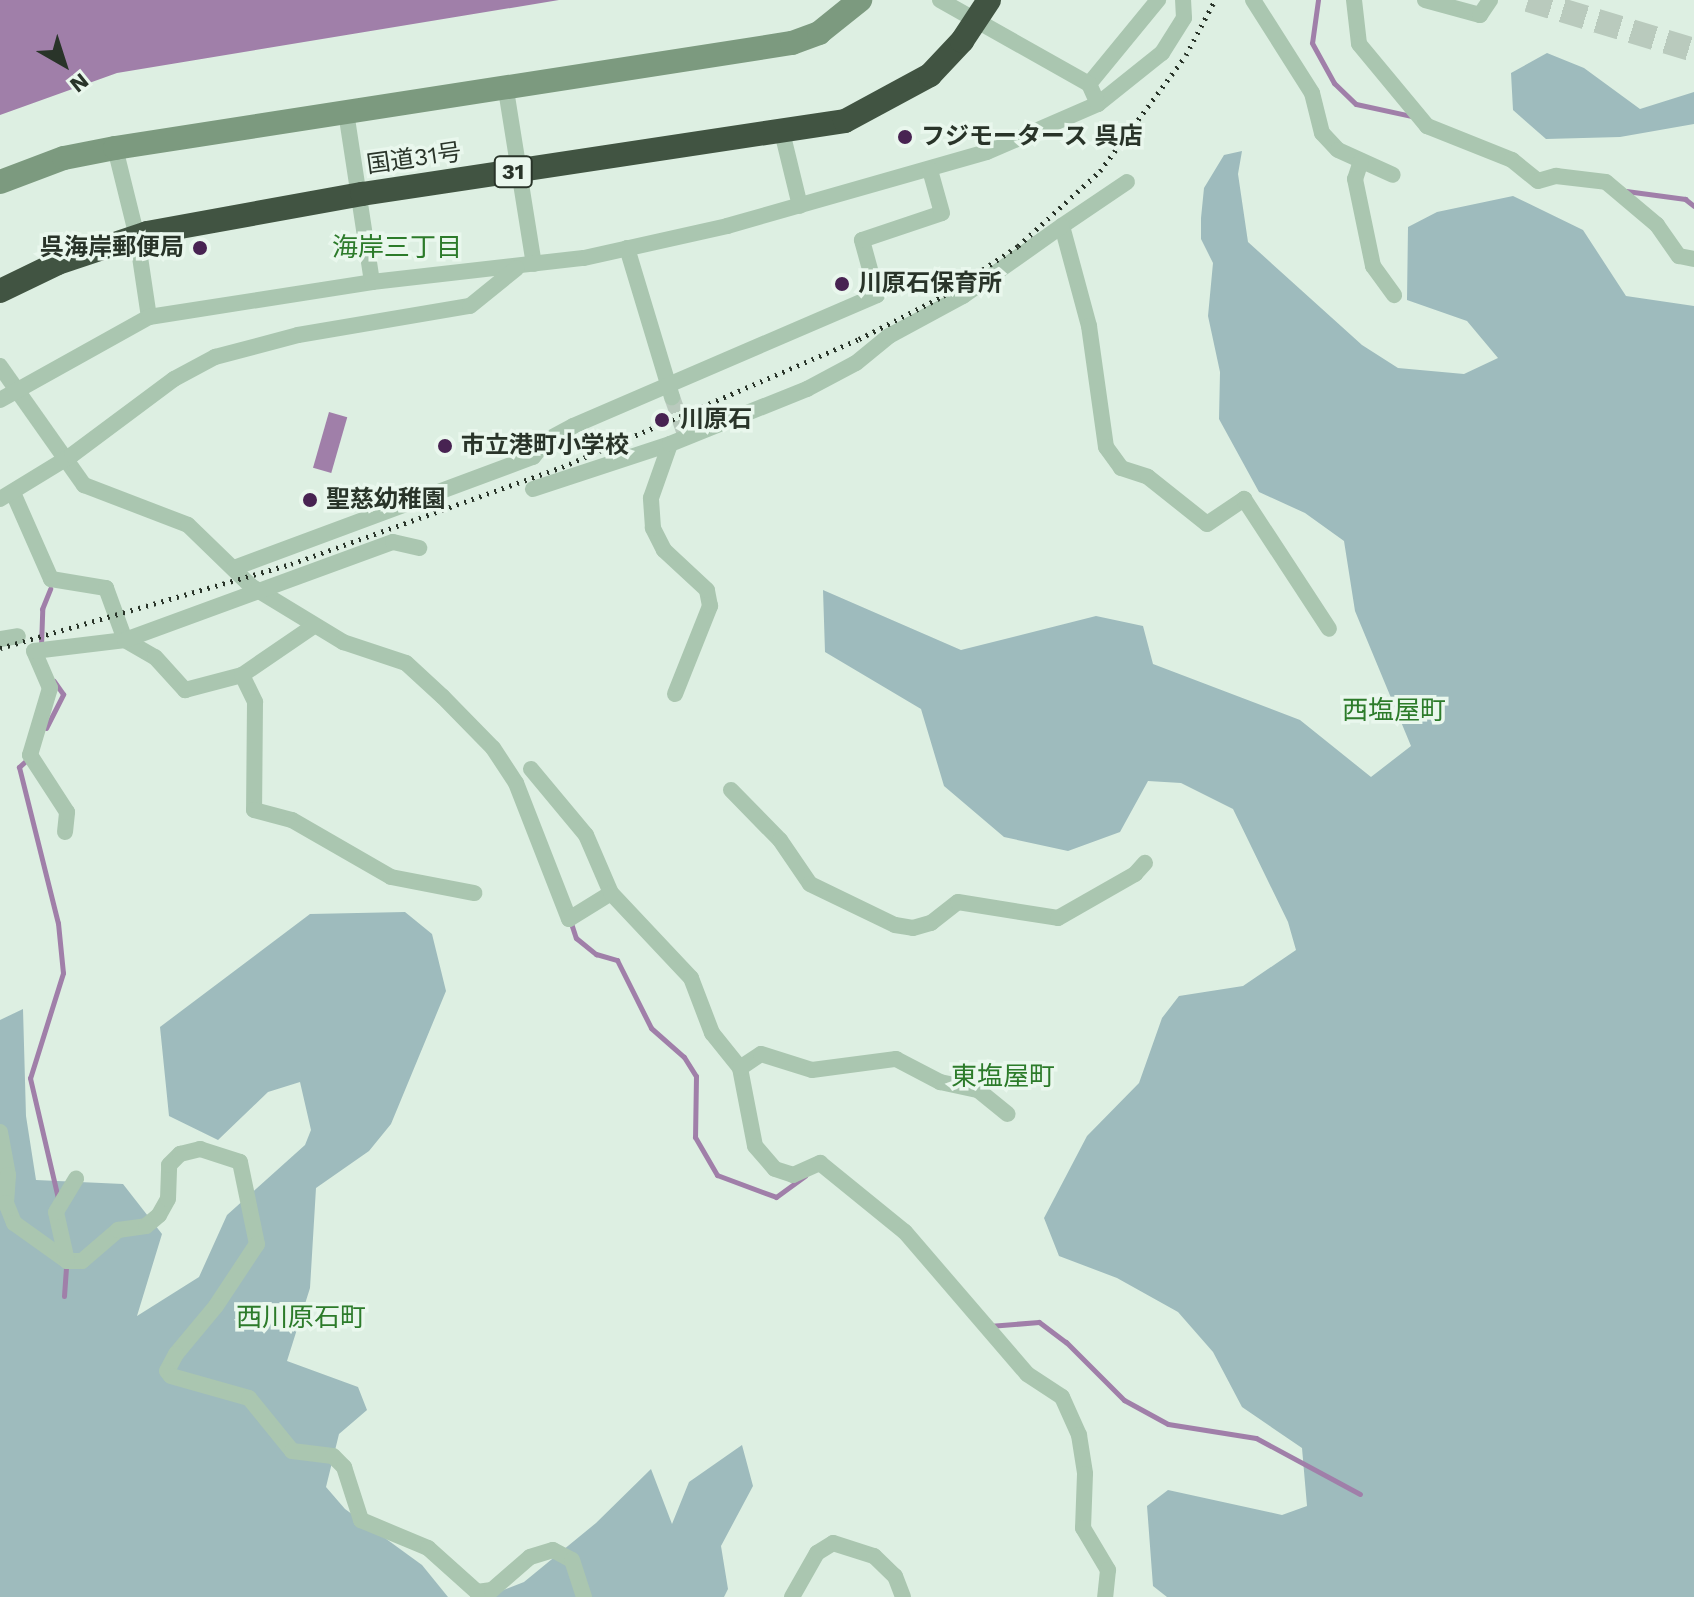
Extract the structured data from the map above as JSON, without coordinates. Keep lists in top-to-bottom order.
{
  "streets": {
    "highway": ["国道31号", "31"]
  },
  "districts": [
    "海岸三丁目",
    "西塩屋町",
    "東塩屋町",
    "西川原石町"
  ],
  "places": [
    "フジモータース 呉店",
    "呉海岸郵便局",
    "川原石保育所",
    "川原石",
    "市立港町小学校",
    "聖慈幼稚園"
  ],
  "north": "bottom right"
}
